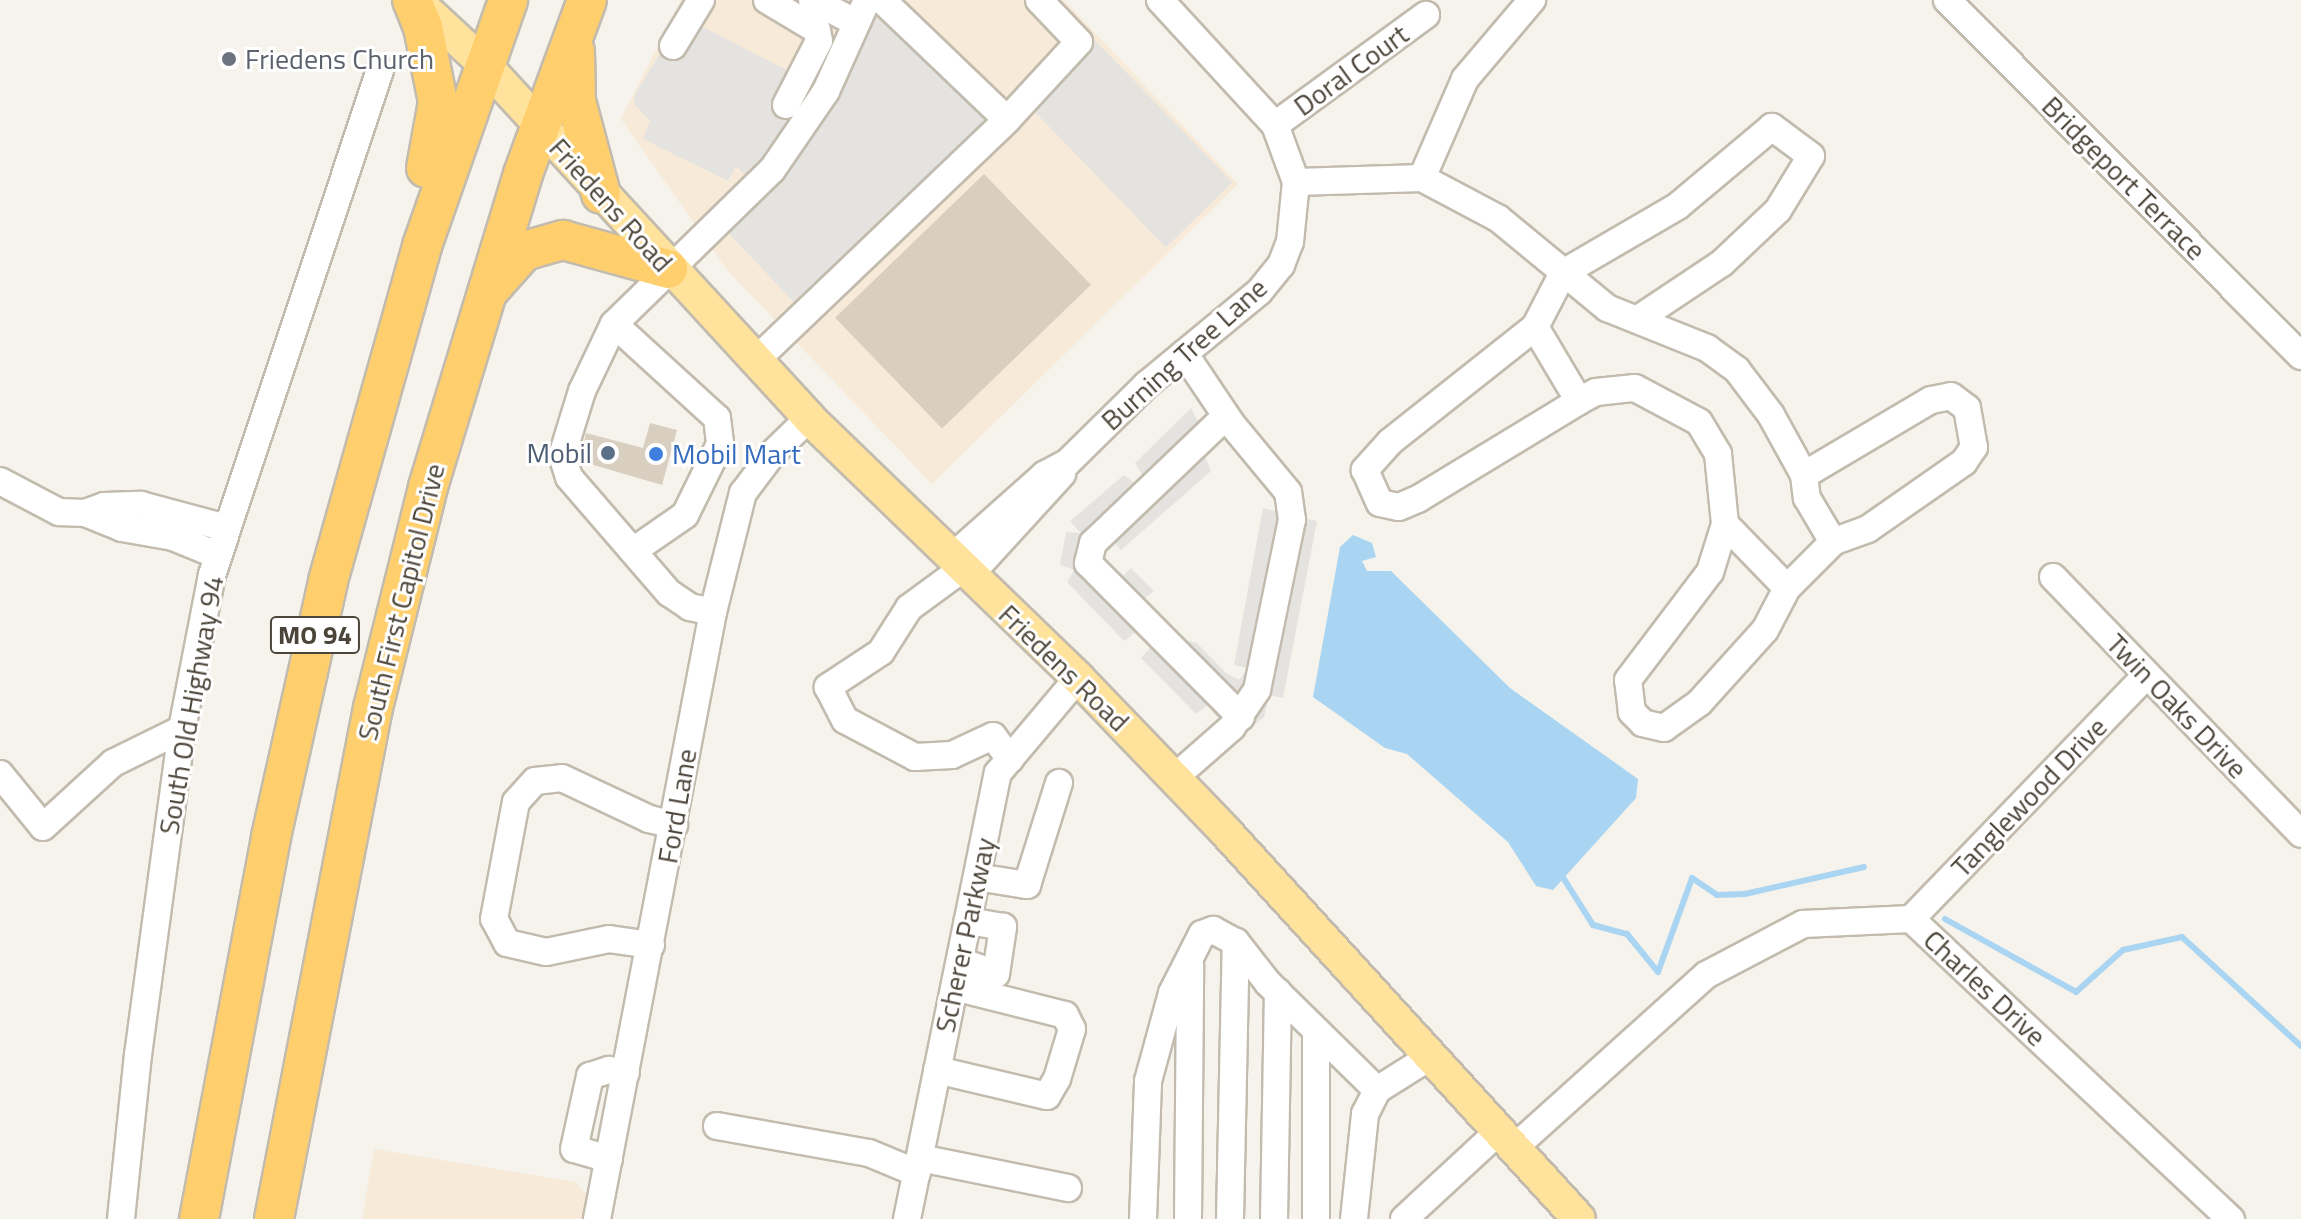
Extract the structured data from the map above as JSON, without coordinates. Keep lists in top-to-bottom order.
{
  "streets": {
    "highway": ["South First Capitol Drive", "MO 94"],
    "main road": ["Friedens Road"],
    "street": [
      "Doral Court",
      "Bridgeport Terrace",
      "Burning Tree Lane",
      "South Old Highway 94",
      "Twin Oaks Drive",
      "Tanglewood Drive",
      "Ford Lane",
      "Scherer Parkway",
      "Charles Drive"
    ]
  },
  "crossings": [
    ["Doral Court", "Burning Tree Lane"],
    ["Friedens Road", "Burning Tree Lane"],
    ["Friedens Road", "South First Capitol Drive"],
    ["Friedens Road", "MO 94"],
    ["Friedens Road", "Ford Lane"],
    ["Friedens Road", "Scherer Parkway"],
    ["Friedens Road", "Charles Drive"],
    ["Burning Tree Lane", "Scherer Parkway"],
    ["Twin Oaks Drive", "Tanglewood Drive"],
    ["Tanglewood Drive", "Charles Drive"]
  ],
  "places": ["Friedens Church", "Mobil", "Mobil Mart"]
}
